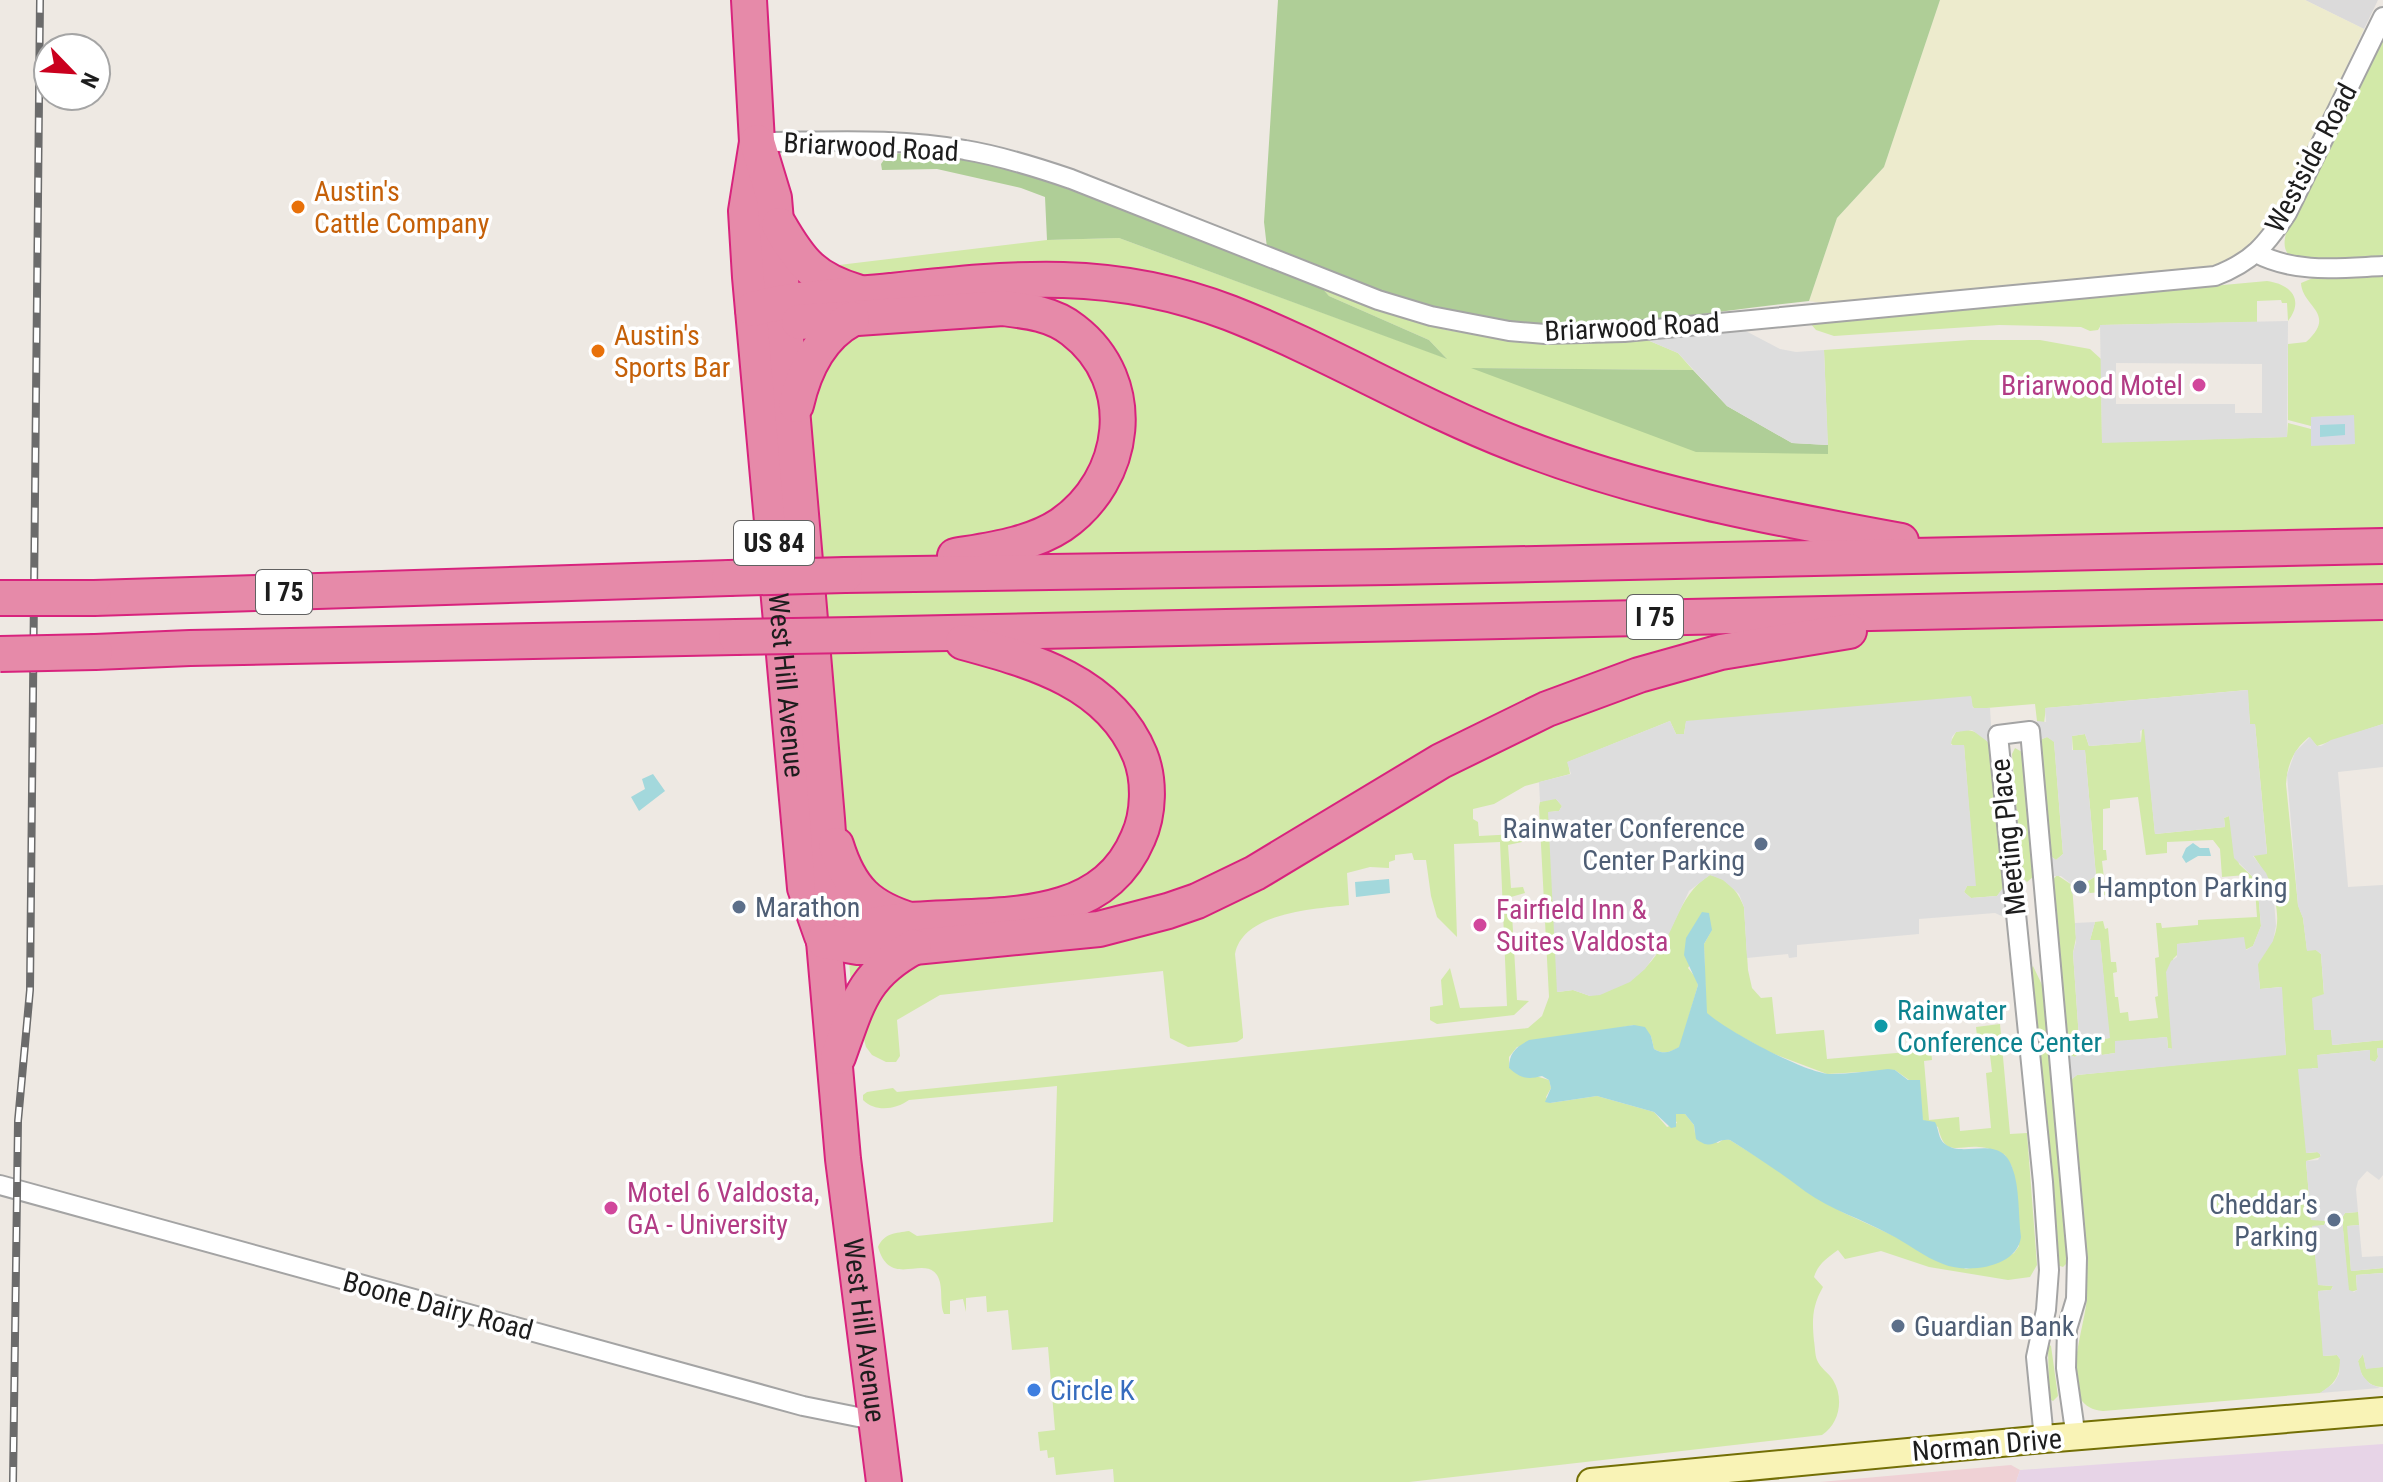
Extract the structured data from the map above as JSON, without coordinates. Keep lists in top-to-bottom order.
{
  "streets": {
    "highway": ["US 84", "I 75", "West Hill Avenue"],
    "street": [
      "Briarwood Road",
      "Westside Road",
      "Meeting Place",
      "Boone Dairy Road",
      "Norman Drive"
    ]
  },
  "crossings": [
    ["Briarwood Road", "Westside Road"],
    ["Briarwood Road", "West Hill Avenue"],
    ["West Hill Avenue", "Boone Dairy Road"],
    ["Meeting Place", "Norman Drive"]
  ],
  "places": [
    "Austin's Cattle Company",
    "Austin's Sports Bar",
    "Briarwood Motel",
    "Rainwater Conference Center Parking",
    "Hampton Parking",
    "Marathon",
    "Fairfield Inn & Suites Valdosta",
    "Rainwater Conference Center",
    "Motel 6 Valdosta, GA - University",
    "Cheddar's Parking",
    "Guardian Bank",
    "Circle K"
  ],
  "north": "bottom right"
}
